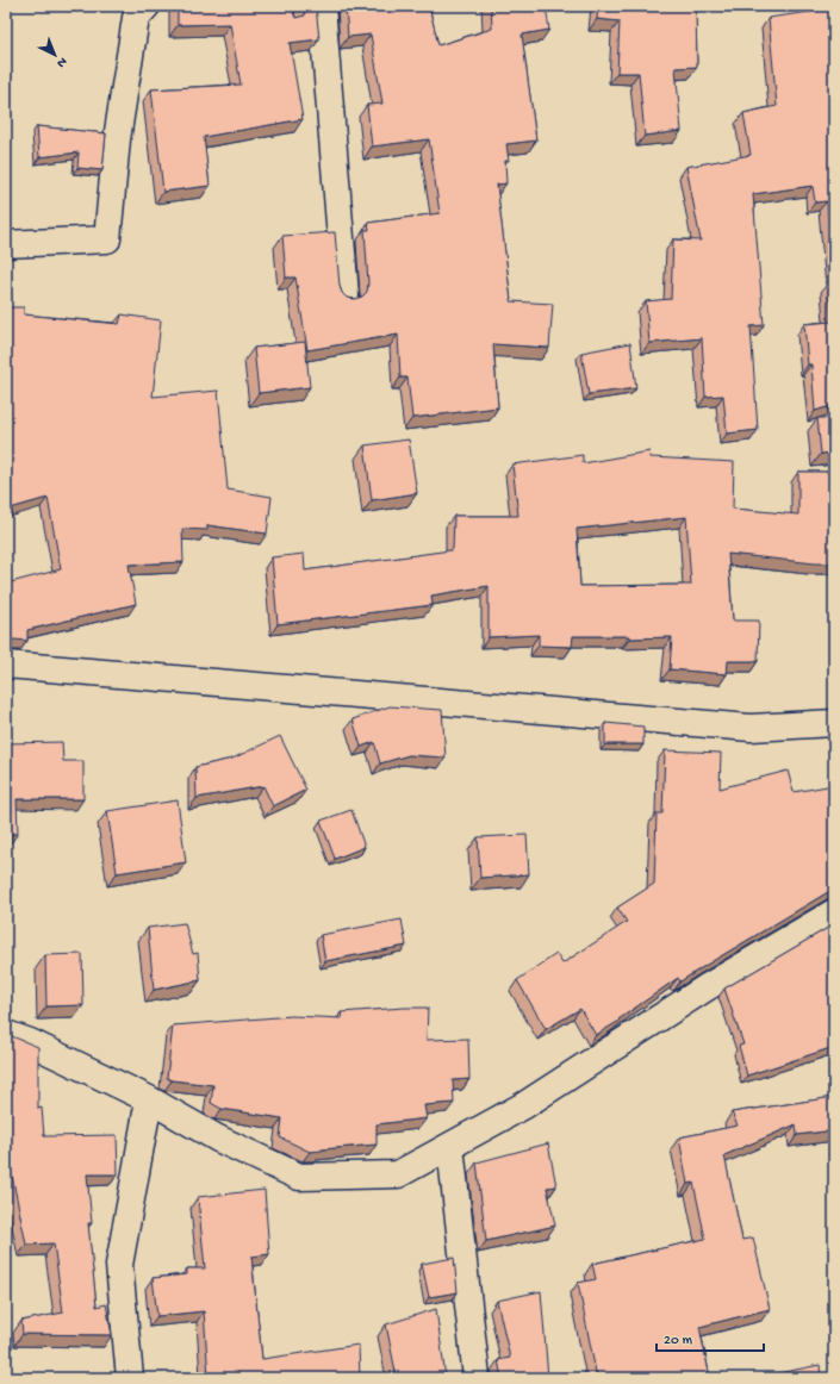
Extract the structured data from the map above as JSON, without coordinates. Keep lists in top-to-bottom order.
{
  "scale_bar": "20 m",
  "north": "bottom right"
}
